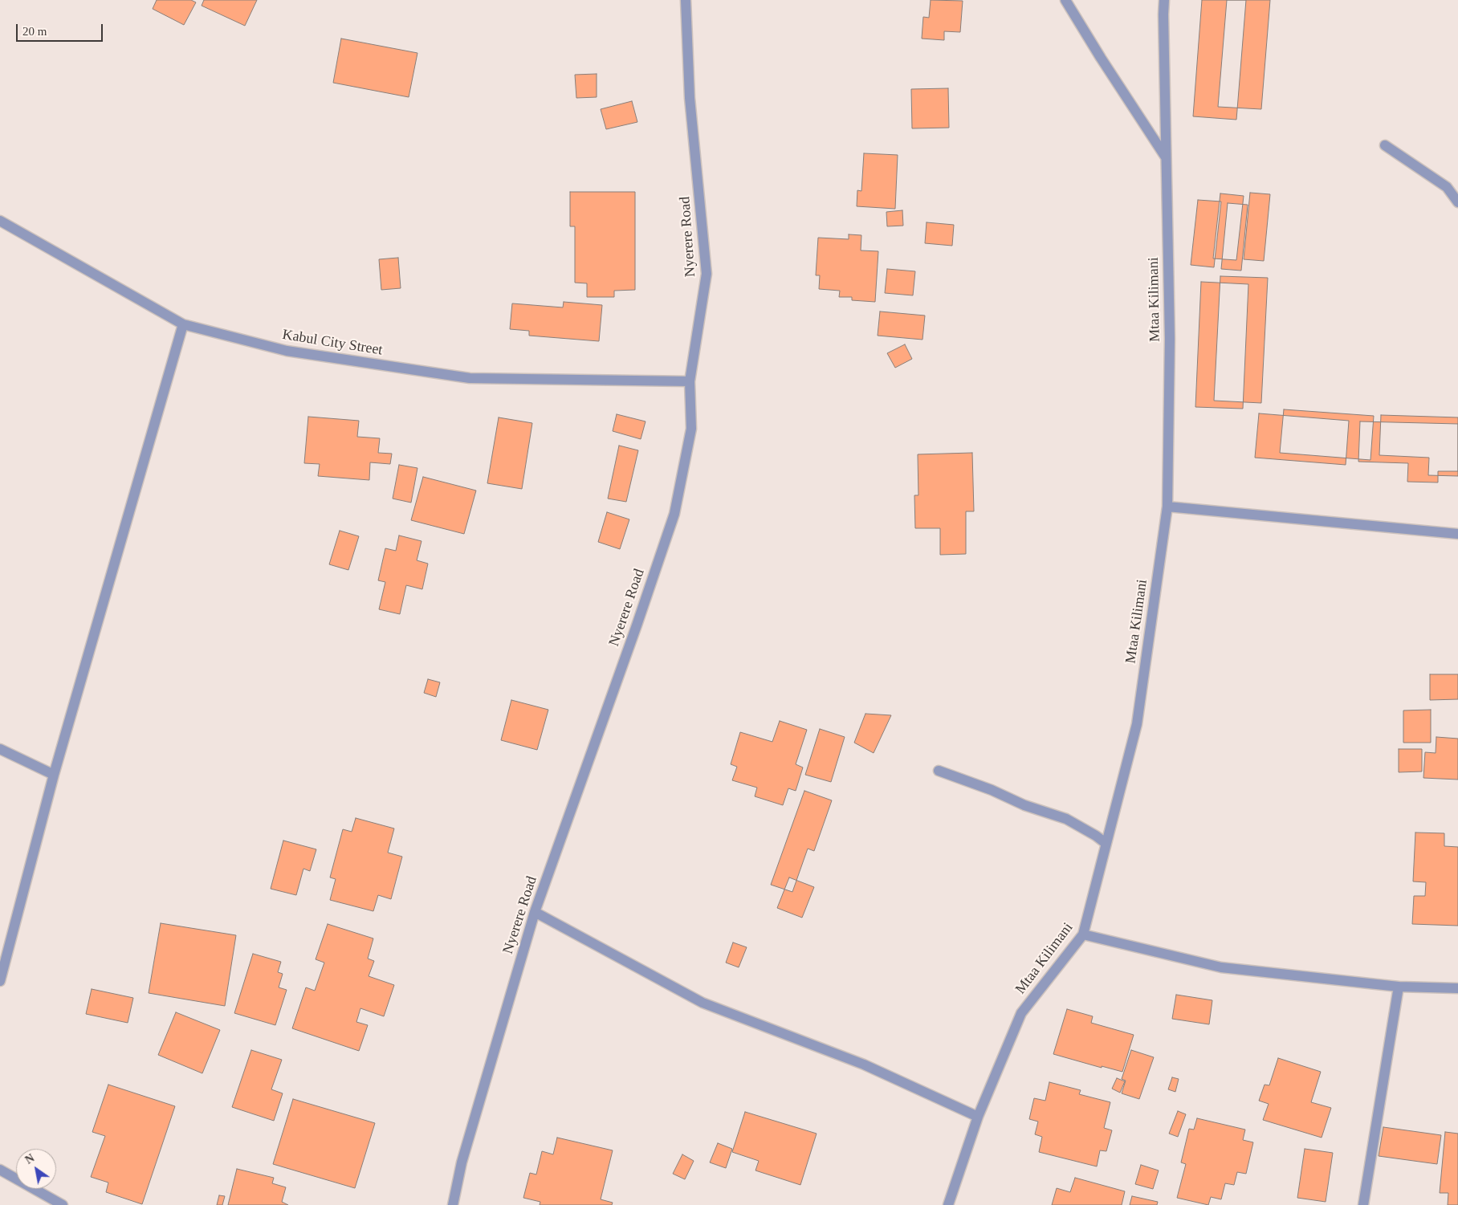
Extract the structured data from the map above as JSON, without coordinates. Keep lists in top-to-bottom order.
{
  "streets": {
    "street": ["Nyerere Road", "Mtaa Kilimani", "Kabul City Street"]
  },
  "crossings": [
    ["Nyerere Road", "Kabul City Street"]
  ],
  "scale_bar": "20 m",
  "north": "top left"
}
